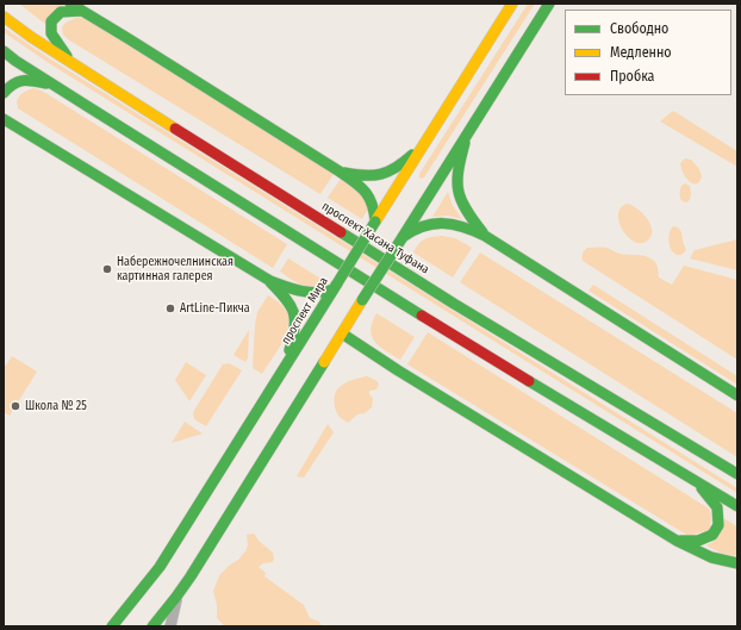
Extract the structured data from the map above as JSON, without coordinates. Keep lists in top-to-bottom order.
{
  "streets": {
    "main road": ["проспект Хасана Туфана", "проспект Мира"]
  },
  "places": ["Набережночелнинская картинная галерея", "ArtLine-Пикча", "Школа № 25"],
  "legend": ["Свободно", "Медленно", "Пробка"]
}
